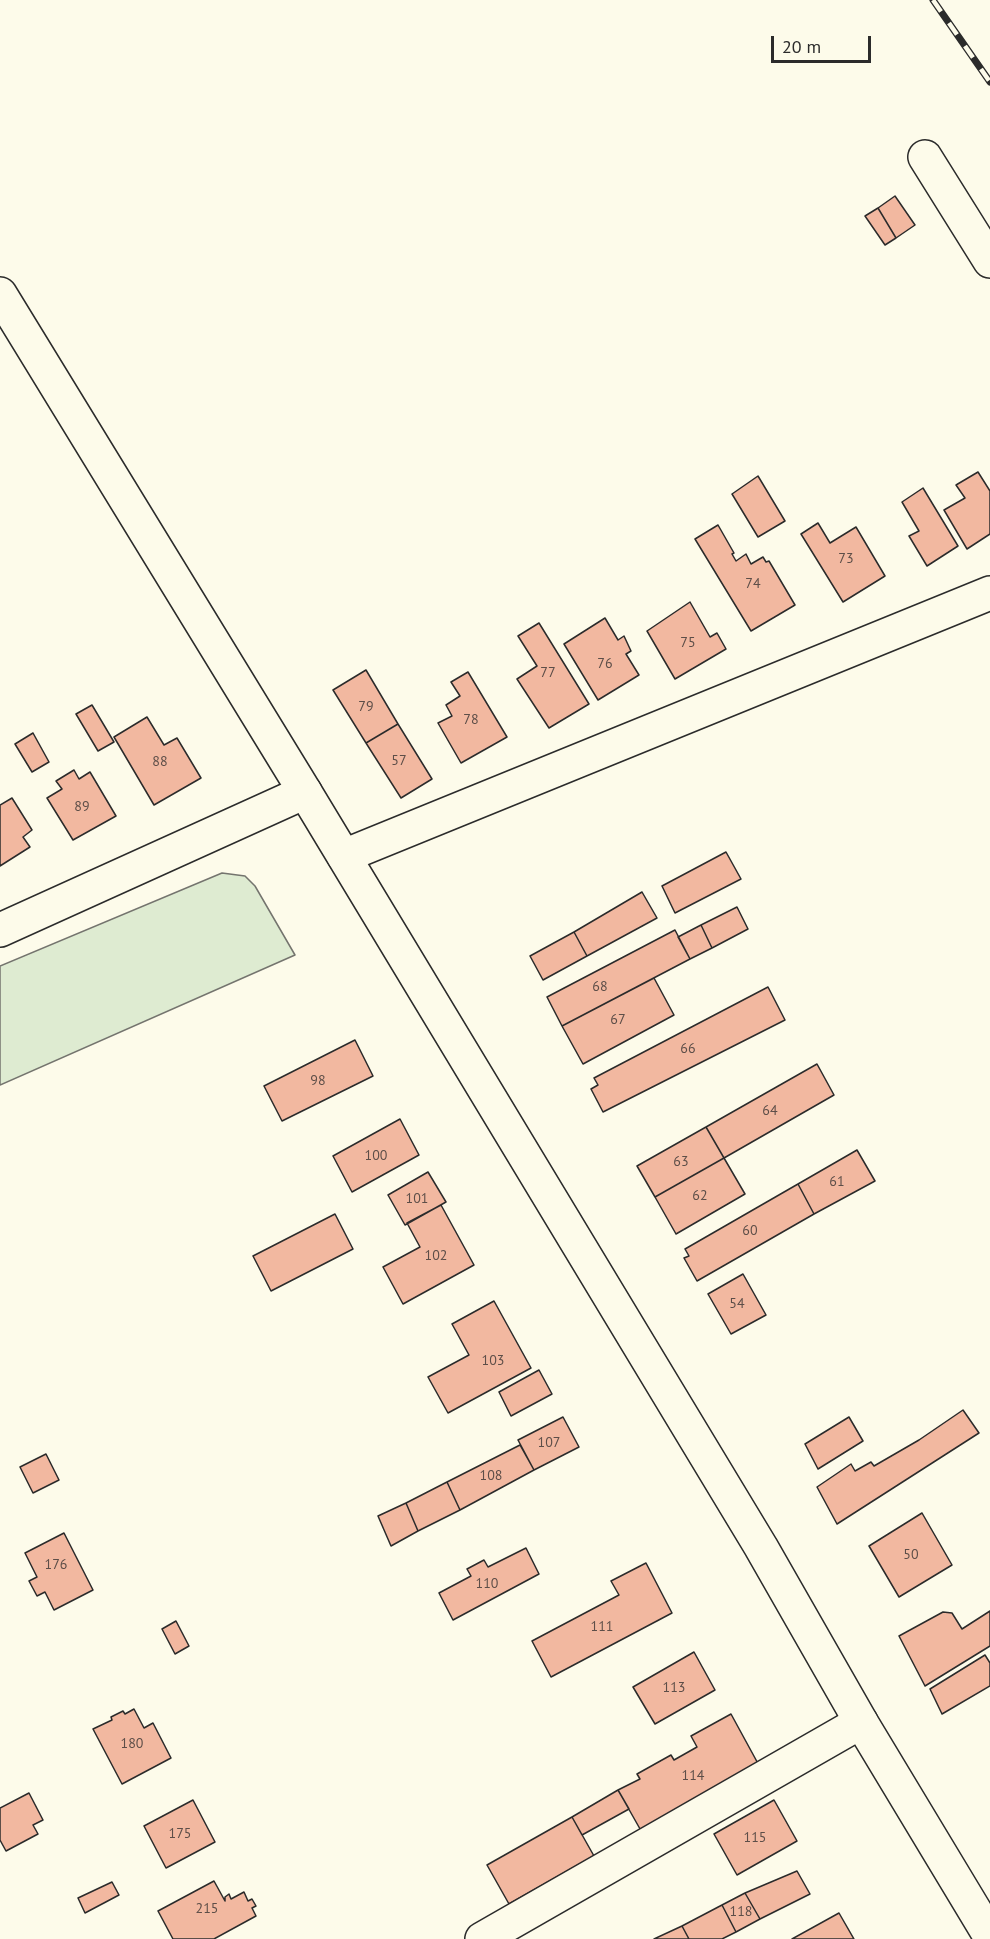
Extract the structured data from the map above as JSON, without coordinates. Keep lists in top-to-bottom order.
{
  "house_numbers": [
    "73",
    "74",
    "75",
    "76",
    "77",
    "79",
    "78",
    "57",
    "88",
    "89",
    "68",
    "67",
    "66",
    "98",
    "64",
    "100",
    "63",
    "61",
    "62",
    "101",
    "60",
    "102",
    "54",
    "103",
    "107",
    "108",
    "50",
    "176",
    "110",
    "111",
    "113",
    "180",
    "114",
    "175",
    "115",
    "215",
    "118"
  ],
  "scale_bar": "20 m"
}
